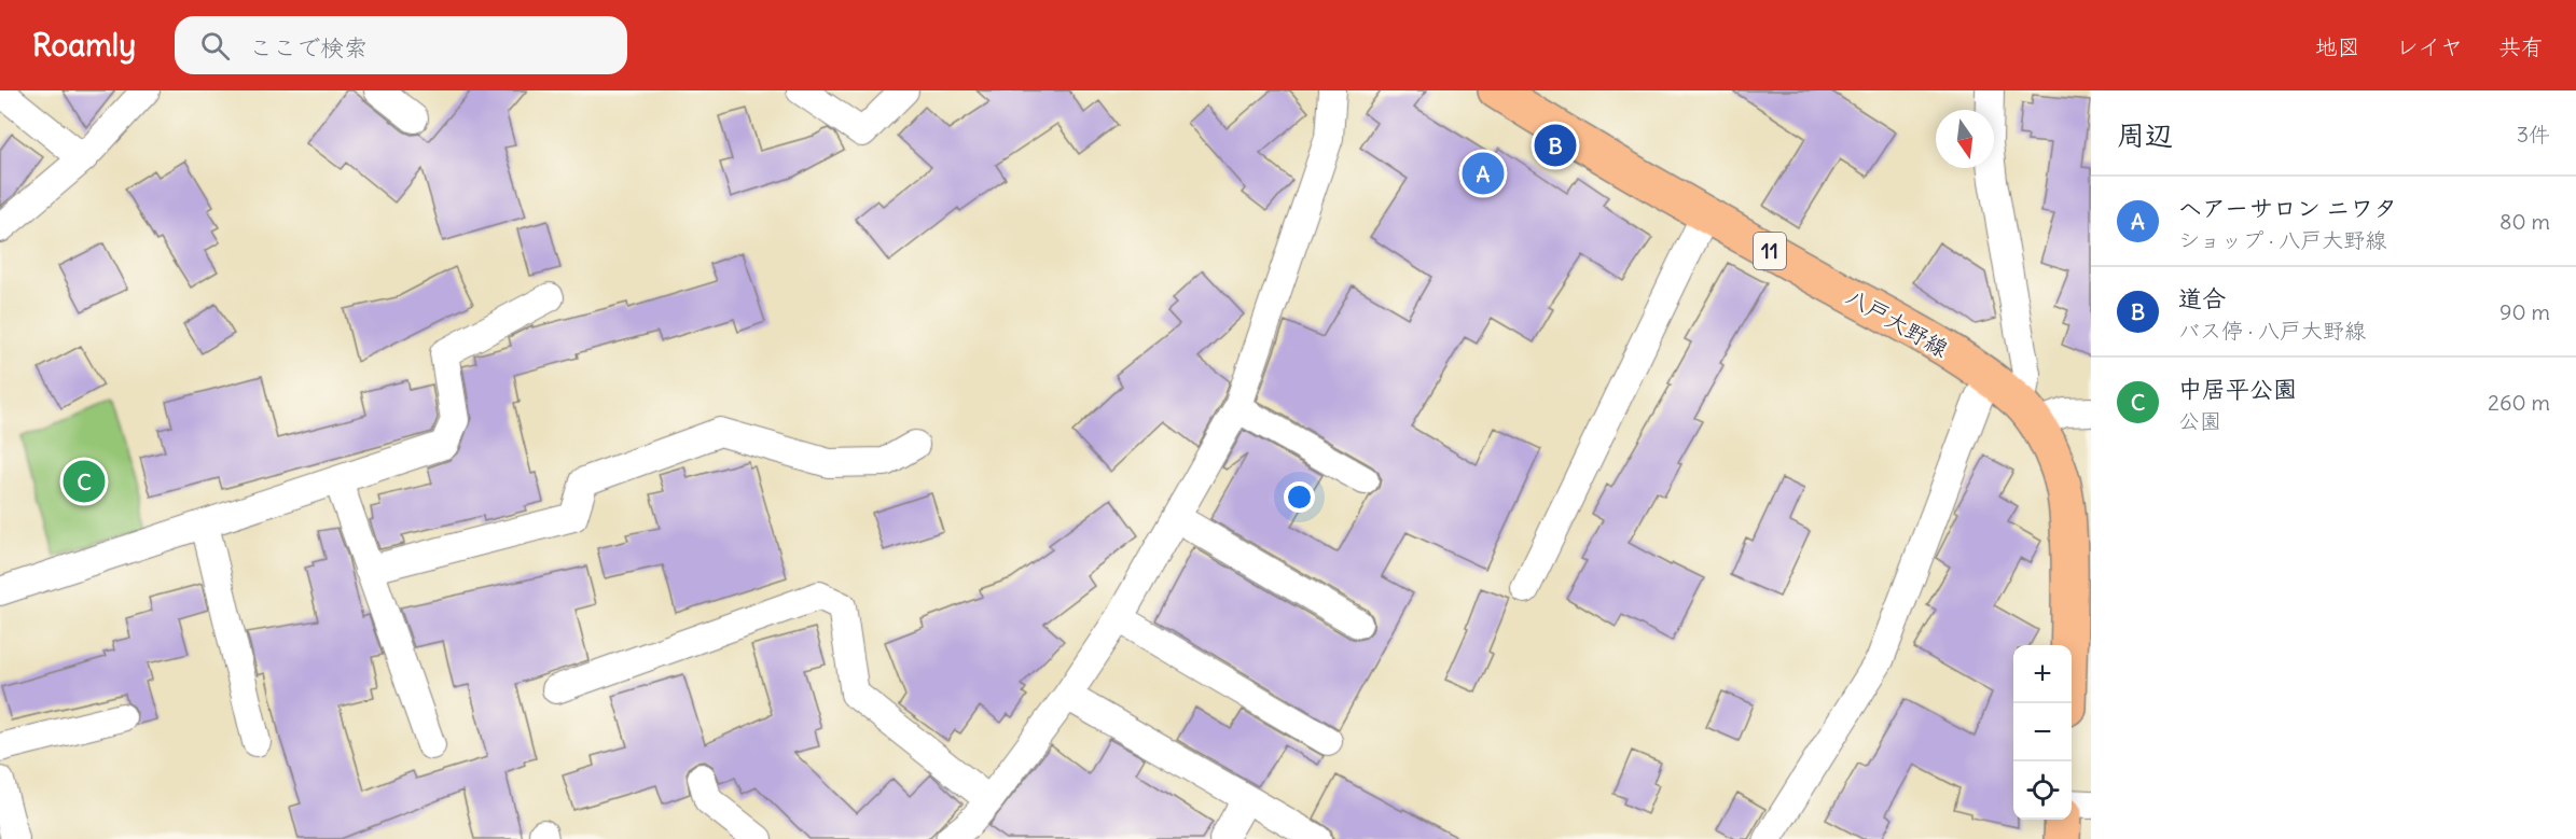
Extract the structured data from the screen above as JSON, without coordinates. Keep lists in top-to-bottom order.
{
  "streets": {
    "main road": ["11", "八戸大野線"]
  },
  "north": "bottom",
  "page": {
    "header": "Roamly",
    "search": "ここで検索",
    "nav": ["地図", "レイヤ", "共有"],
    "heading": ["周辺", "3件"],
    "pins": ["B", "A", "C"],
    "list": [
      {
        "mark": "A",
        "name": "ヘアーサロン ニワタ",
        "note": "ショップ · 八戸大野線",
        "value": "80 m"
      },
      {
        "mark": "B",
        "name": "道合",
        "note": "バス停 · 八戸大野線",
        "value": "90 m"
      },
      {
        "mark": "C",
        "name": "中居平公園",
        "note": "公園",
        "value": "260 m"
      }
    ],
    "map_buttons": ["+", "−"]
  }
}
